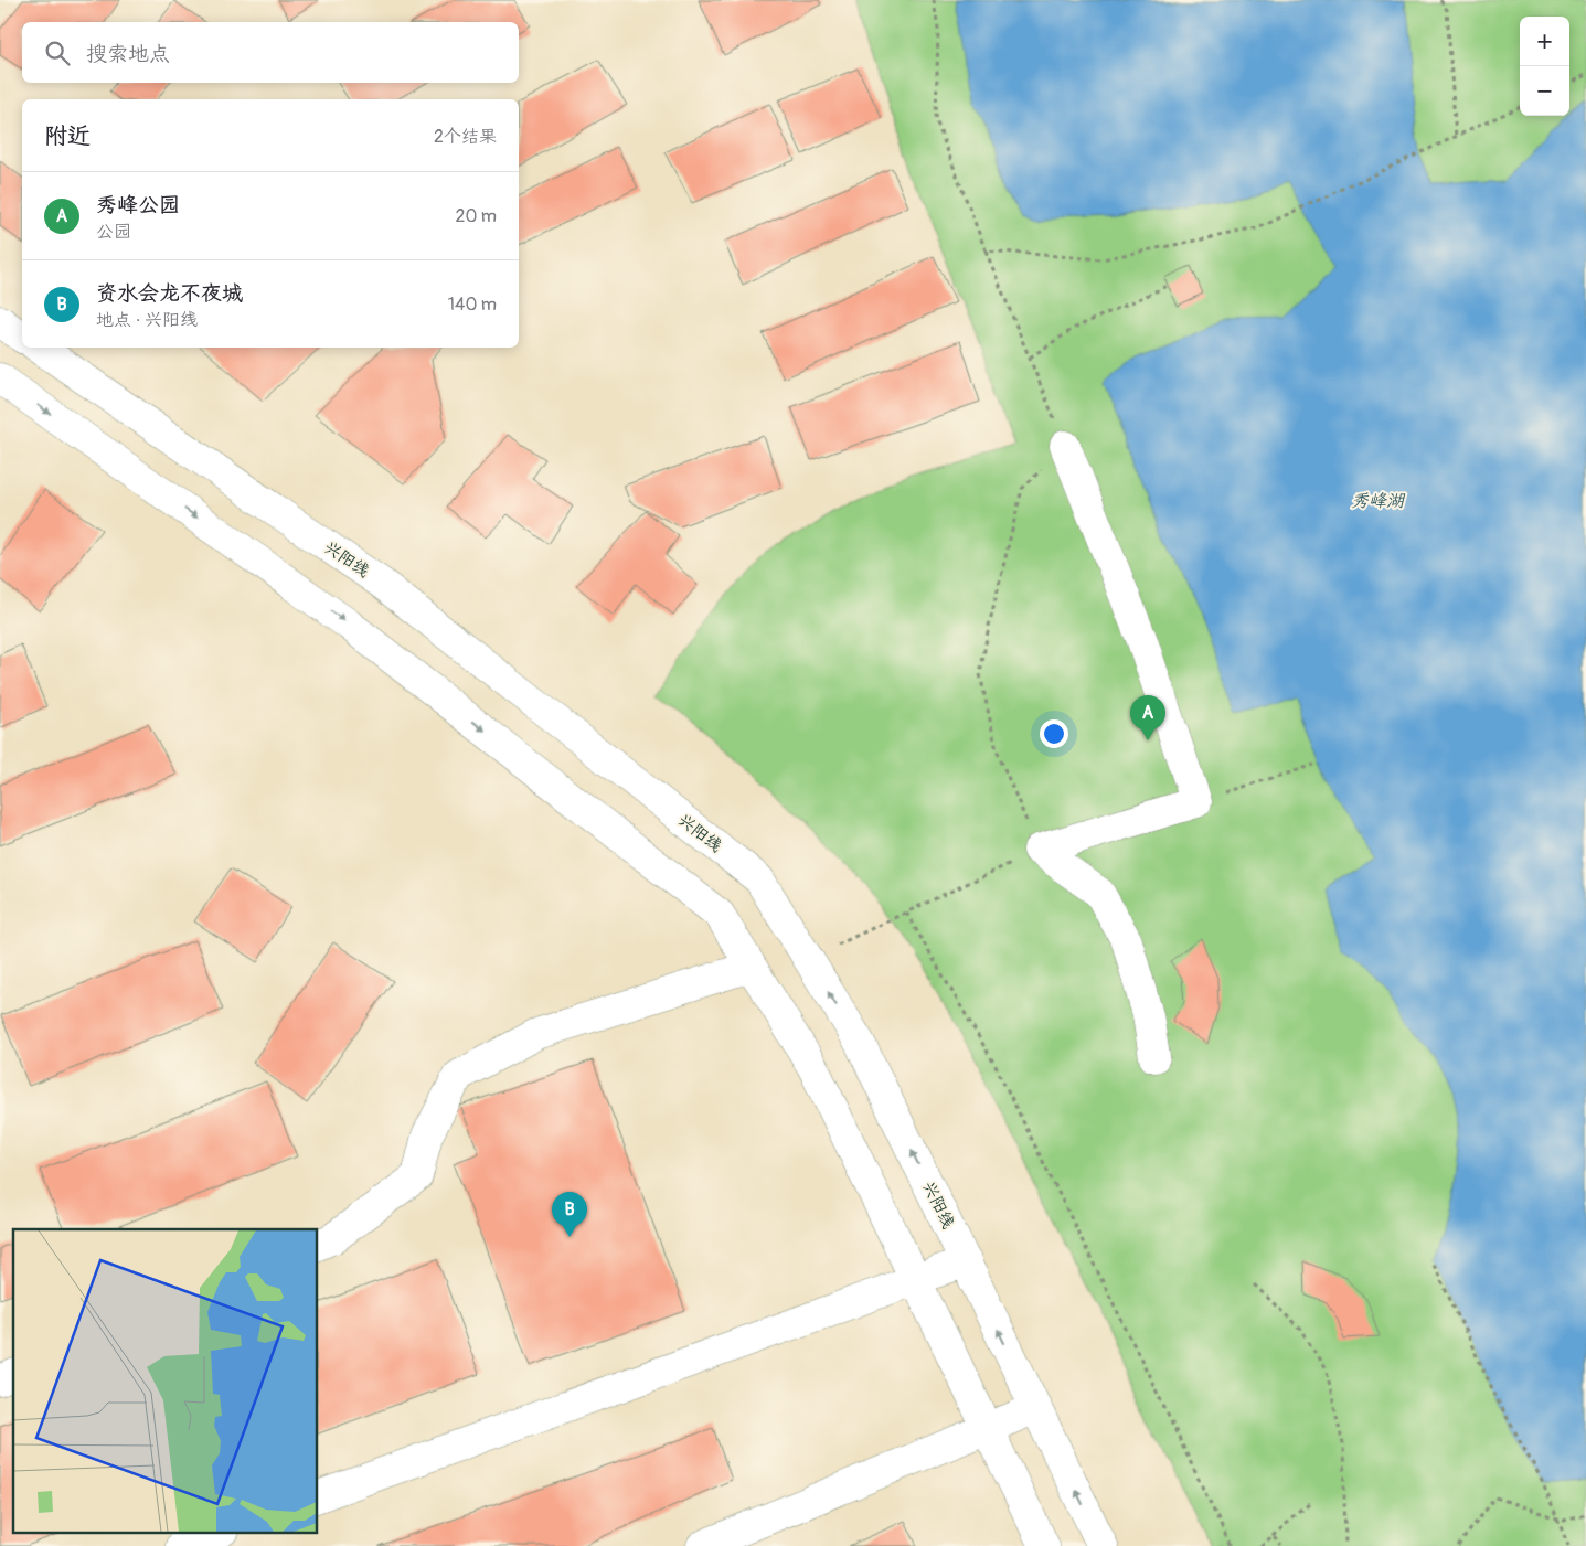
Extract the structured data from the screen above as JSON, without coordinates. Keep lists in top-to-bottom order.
{
  "streets": {
    "main road": ["兴阳线"]
  },
  "water": ["秀峰湖"],
  "page": {
    "map_buttons": ["+", "−"],
    "search": "搜索地点",
    "heading": ["附近", "2个结果"],
    "list": [
      {
        "mark": "A",
        "name": "秀峰公园",
        "note": "公园",
        "value": "20 m"
      },
      {
        "mark": "B",
        "name": "资水会龙不夜城",
        "note": "地点 · 兴阳线",
        "value": "140 m"
      }
    ],
    "pins": ["A", "B"]
  }
}
